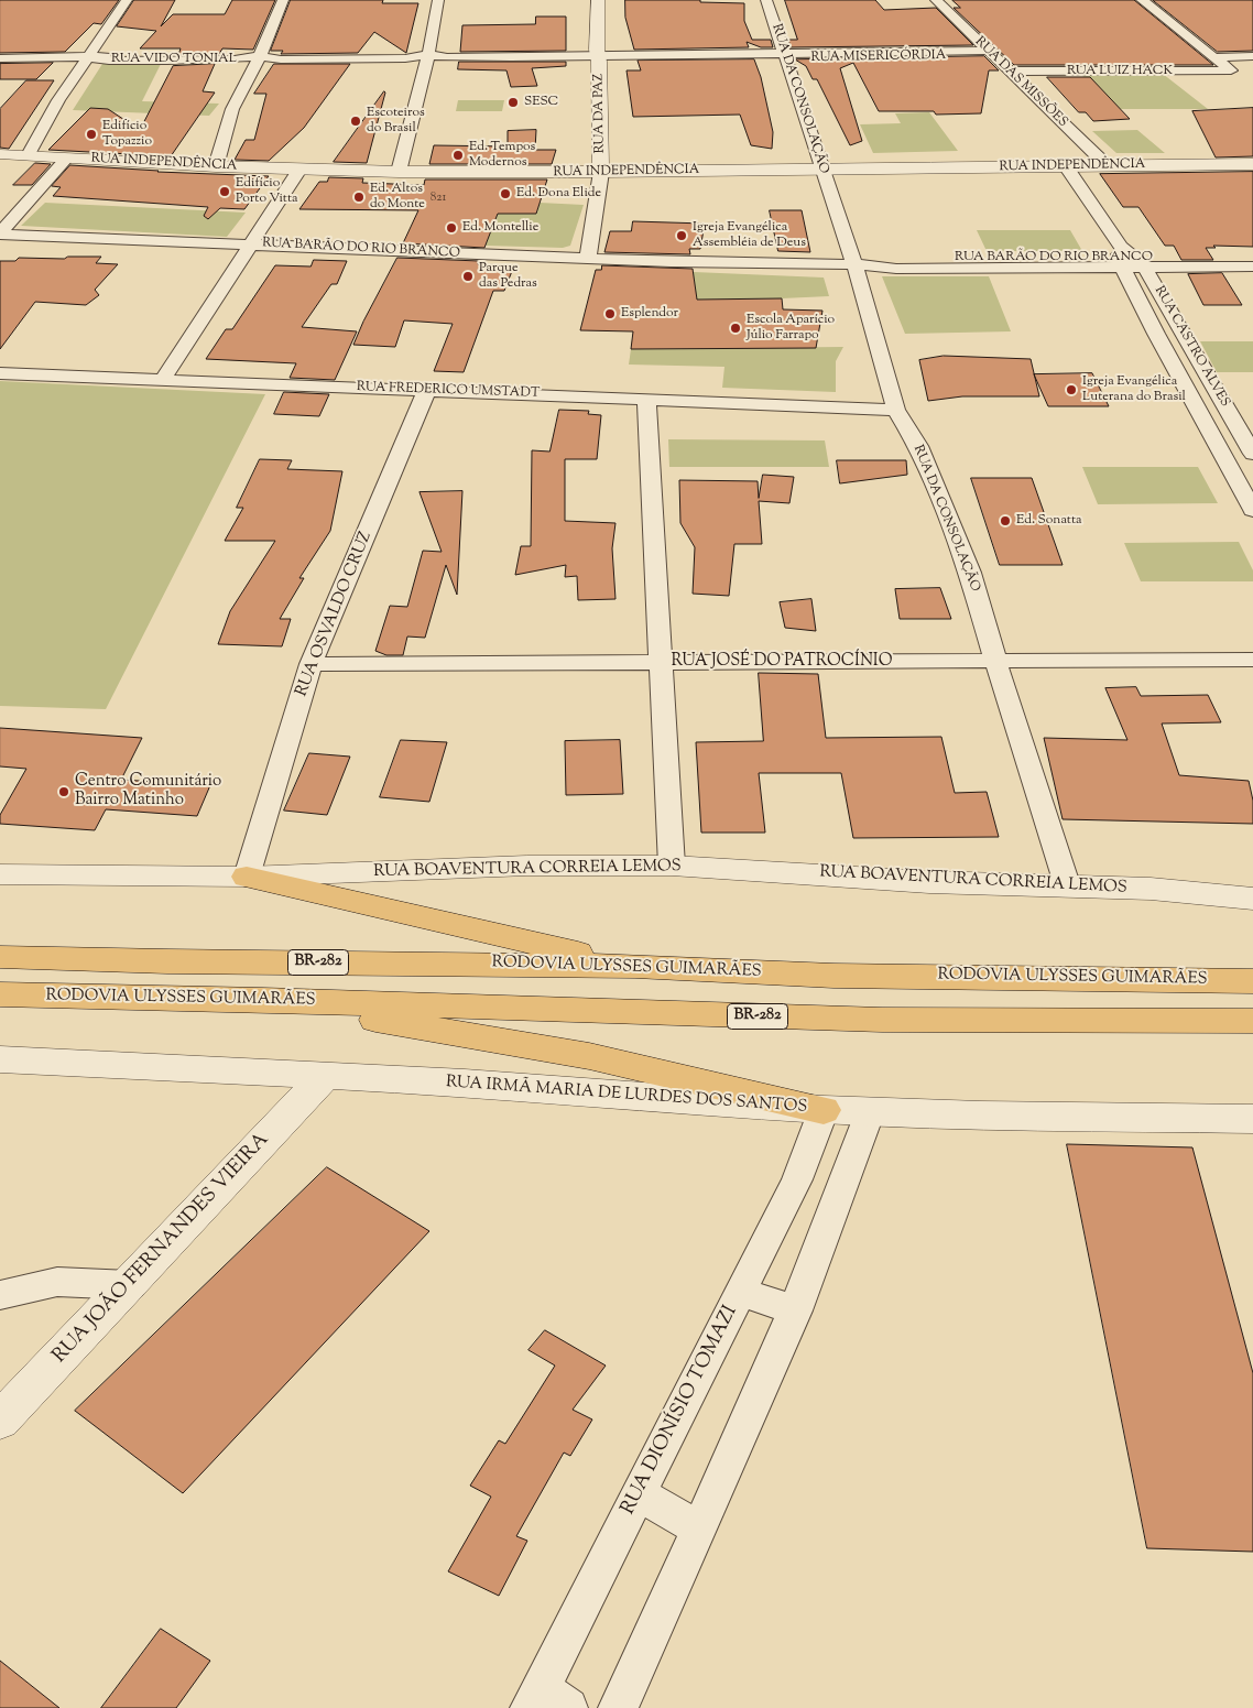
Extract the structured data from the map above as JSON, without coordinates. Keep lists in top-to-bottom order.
{
  "streets": {
    "highway": ["BR-282", "RODOVIA ULYSSES GUIMARÃES"],
    "street": [
      "RUA MISERICÓRDIA",
      "RUA VIDO TONIAL",
      "RUA LUIZ HACK",
      "RUA DAS MISSÕES",
      "RUA DA CONSOLAÇÃO",
      "RUA DA PAZ",
      "RUA INDEPENDÊNCIA",
      "RUA BARÃO DO RIO BRANCO",
      "RUA CASTRO ALVES",
      "RUA FREDERICO UMSTADT",
      "RUA OSVALDO CRUZ",
      "RUA JOSÉ DO PATROCÍNIO",
      "RUA BOAVENTURA CORREIA LEMOS",
      "RUA IRMÃ MARIA DE LURDES DOS SANTOS",
      "RUA JOÃO FERNANDES VIEIRA",
      "RUA DIONÍSIO TOMAZI"
    ]
  },
  "crossings": [
    ["RUA MISERICÓRDIA", "RUA VIDO TONIAL"],
    ["RUA MISERICÓRDIA", "RUA DAS MISSÕES"],
    ["RUA MISERICÓRDIA", "RUA DA CONSOLAÇÃO"],
    ["RUA MISERICÓRDIA", "RUA DA PAZ"],
    ["RUA VIDO TONIAL", "RUA DA PAZ"],
    ["RUA LUIZ HACK", "RUA DAS MISSÕES"],
    ["RUA DAS MISSÕES", "RUA INDEPENDÊNCIA"],
    ["RUA DA CONSOLAÇÃO", "RUA INDEPENDÊNCIA"],
    ["RUA DA CONSOLAÇÃO", "RUA BARÃO DO RIO BRANCO"],
    ["RUA DA CONSOLAÇÃO", "RUA FREDERICO UMSTADT"],
    ["RUA DA CONSOLAÇÃO", "RUA JOSÉ DO PATROCÍNIO"],
    ["RUA DA CONSOLAÇÃO", "RUA BOAVENTURA CORREIA LEMOS"],
    ["RUA DA PAZ", "RUA INDEPENDÊNCIA"],
    ["RUA DA PAZ", "RUA BARÃO DO RIO BRANCO"],
    ["RUA INDEPENDÊNCIA", "RUA CASTRO ALVES"],
    ["RUA BARÃO DO RIO BRANCO", "RUA CASTRO ALVES"],
    ["RUA FREDERICO UMSTADT", "RUA OSVALDO CRUZ"],
    ["RUA OSVALDO CRUZ", "RUA JOSÉ DO PATROCÍNIO"],
    ["RUA OSVALDO CRUZ", "RUA BOAVENTURA CORREIA LEMOS"],
    ["RUA IRMÃ MARIA DE LURDES DOS SANTOS", "RUA JOÃO FERNANDES VIEIRA"],
    ["RUA IRMÃ MARIA DE LURDES DOS SANTOS", "RUA DIONÍSIO TOMAZI"]
  ],
  "places": [
    "SESC",
    "Escoteiros do Brasil",
    "Edifício Topazzio",
    "Ed. Tempos Modernos",
    "Edifício Porto Vitta",
    "Ed. Dona Elide",
    "Ed. Altos do Monte",
    "Ed. Montellie",
    "Igreja Evangélica Assembléia de Deus",
    "Parque das Pedras",
    "Esplendor",
    "Escola Aparício Júlio Farrapo",
    "Igreja Evangélica Luterana do Brasil",
    "Ed. Sonatta",
    "Centro Comunitário Bairro Matinho"
  ],
  "house_numbers": ["821"]
}
